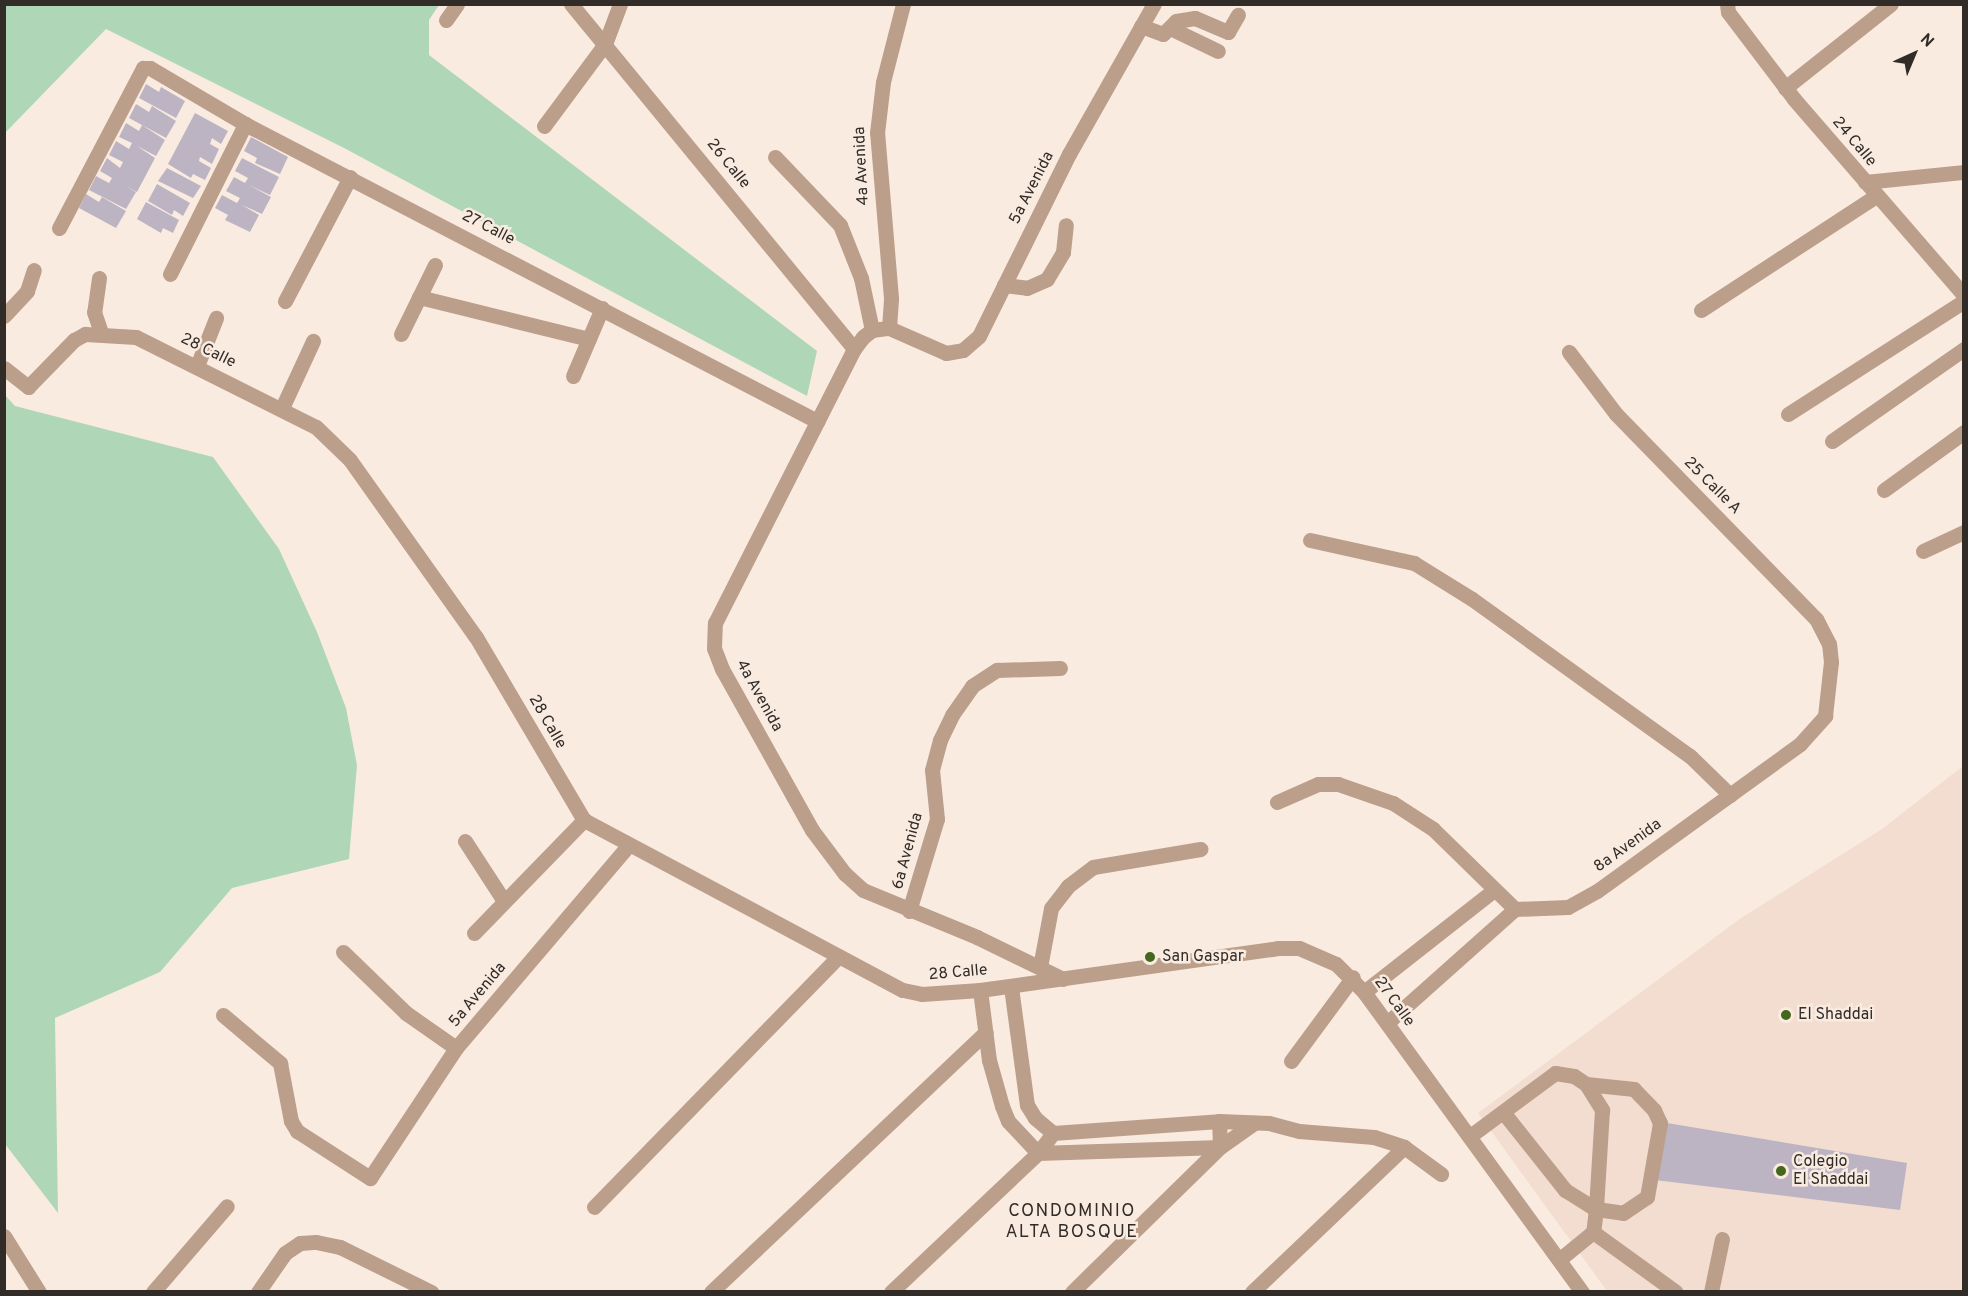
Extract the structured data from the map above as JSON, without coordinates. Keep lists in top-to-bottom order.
{
  "streets": {
    "street": [
      "24 Calle",
      "26 Calle",
      "4a Avenida",
      "5a Avenida",
      "27 Calle",
      "28 Calle",
      "25 Calle A",
      "8a Avenida",
      "6a Avenida"
    ]
  },
  "crossings": [
    ["26 Calle", "4a Avenida"],
    ["4a Avenida", "5a Avenida"],
    ["4a Avenida", "27 Calle"],
    ["4a Avenida", "28 Calle"],
    ["4a Avenida", "6a Avenida"],
    ["5a Avenida", "28 Calle"],
    ["27 Calle", "28 Calle"],
    ["25 Calle A", "8a Avenida"]
  ],
  "districts": ["CONDOMINIO ALTA BOSQUE"],
  "places": ["San Gaspar", "El Shaddai", "Colegio El Shaddai"],
  "north": "top right"
}
